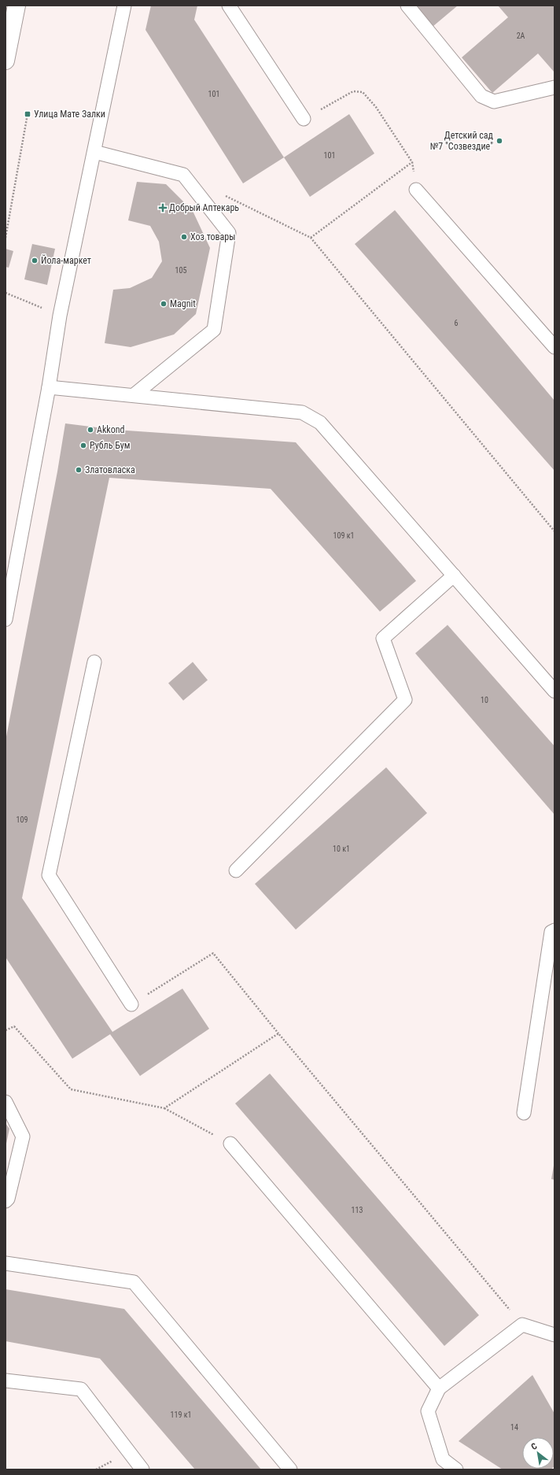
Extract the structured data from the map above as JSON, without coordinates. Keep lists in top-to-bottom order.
{
  "places": {
    "transit": ["Улица Мате Залки"],
    "other": [
      "Детский сад №7 \"Созвездие\"",
      "Хоз товары",
      "Йола-маркет",
      "Magnit",
      "Akkond",
      "Рубль Бум",
      "Златовласка"
    ],
    "health": ["Добрый Аптекарь"]
  },
  "house_numbers": [
    "2А",
    "101",
    "101",
    "105",
    "6",
    "109 к1",
    "10",
    "109",
    "10 к1",
    "113",
    "119 к1",
    "14"
  ],
  "north": "top left"
}
